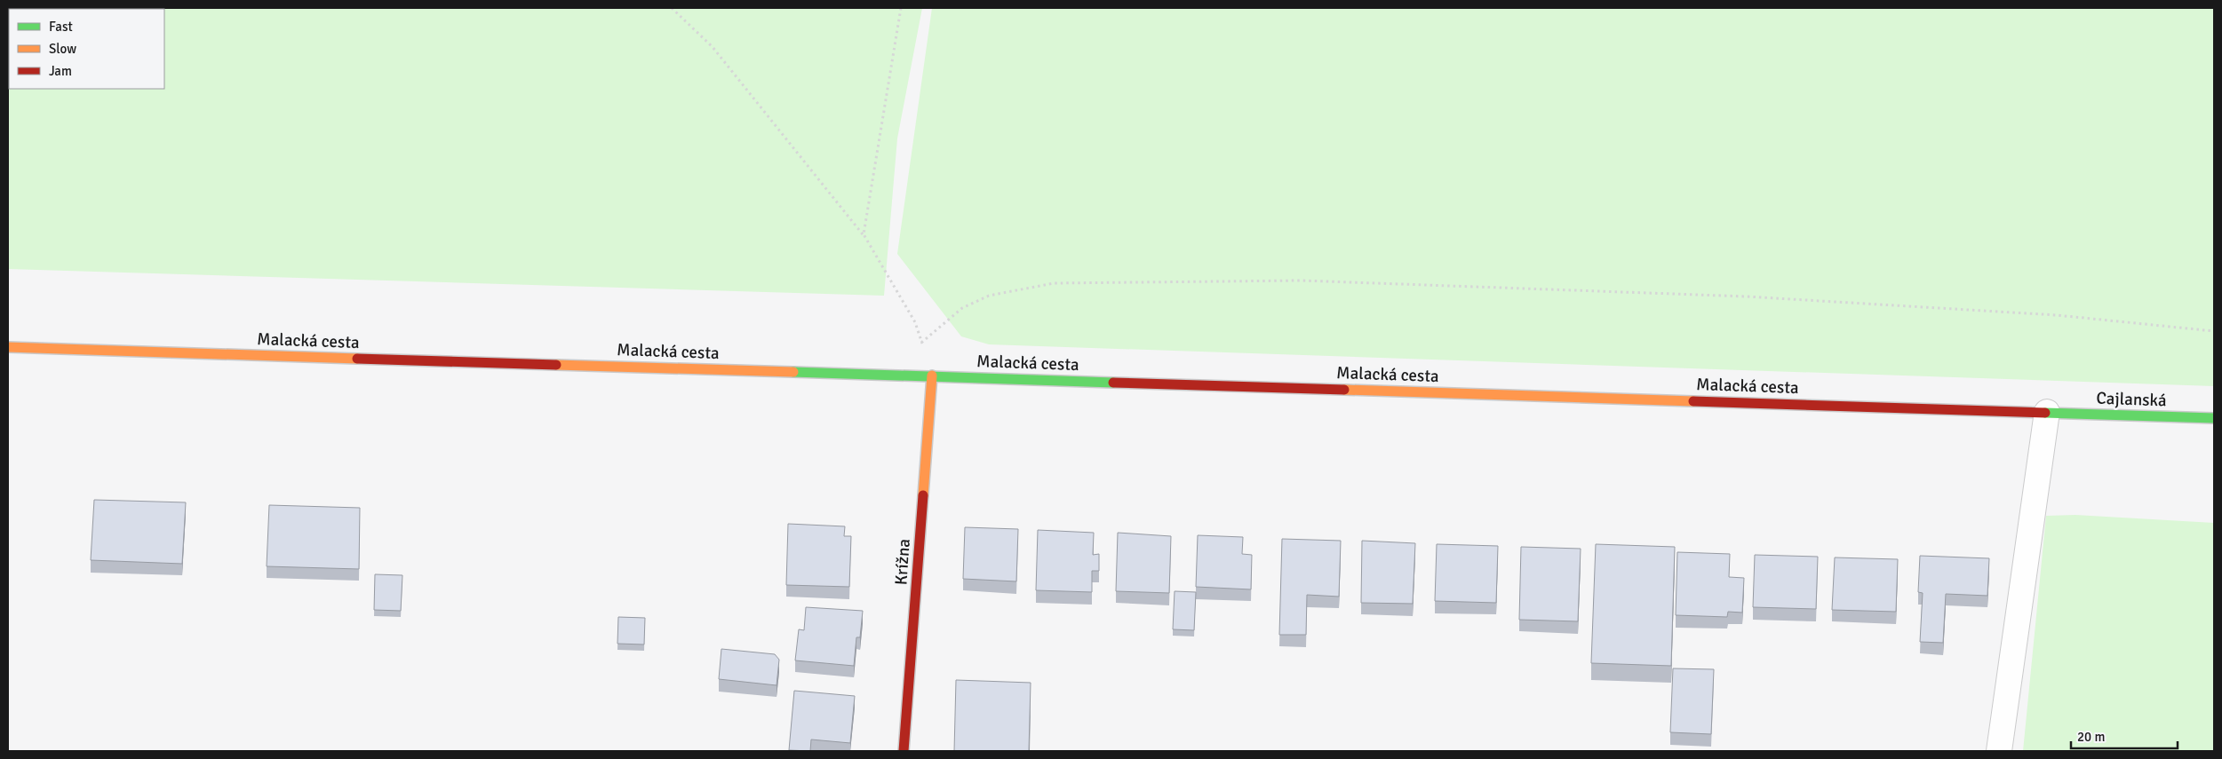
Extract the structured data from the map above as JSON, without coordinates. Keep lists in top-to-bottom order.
{
  "streets": {
    "main road": ["Malacká cesta", "Cajlanská", "Krížna"]
  },
  "crossings": [
    ["Malacká cesta", "Cajlanská"],
    ["Malacká cesta", "Krížna"]
  ],
  "legend": ["Fast", "Slow", "Jam"],
  "scale_bar": "20 m"
}
